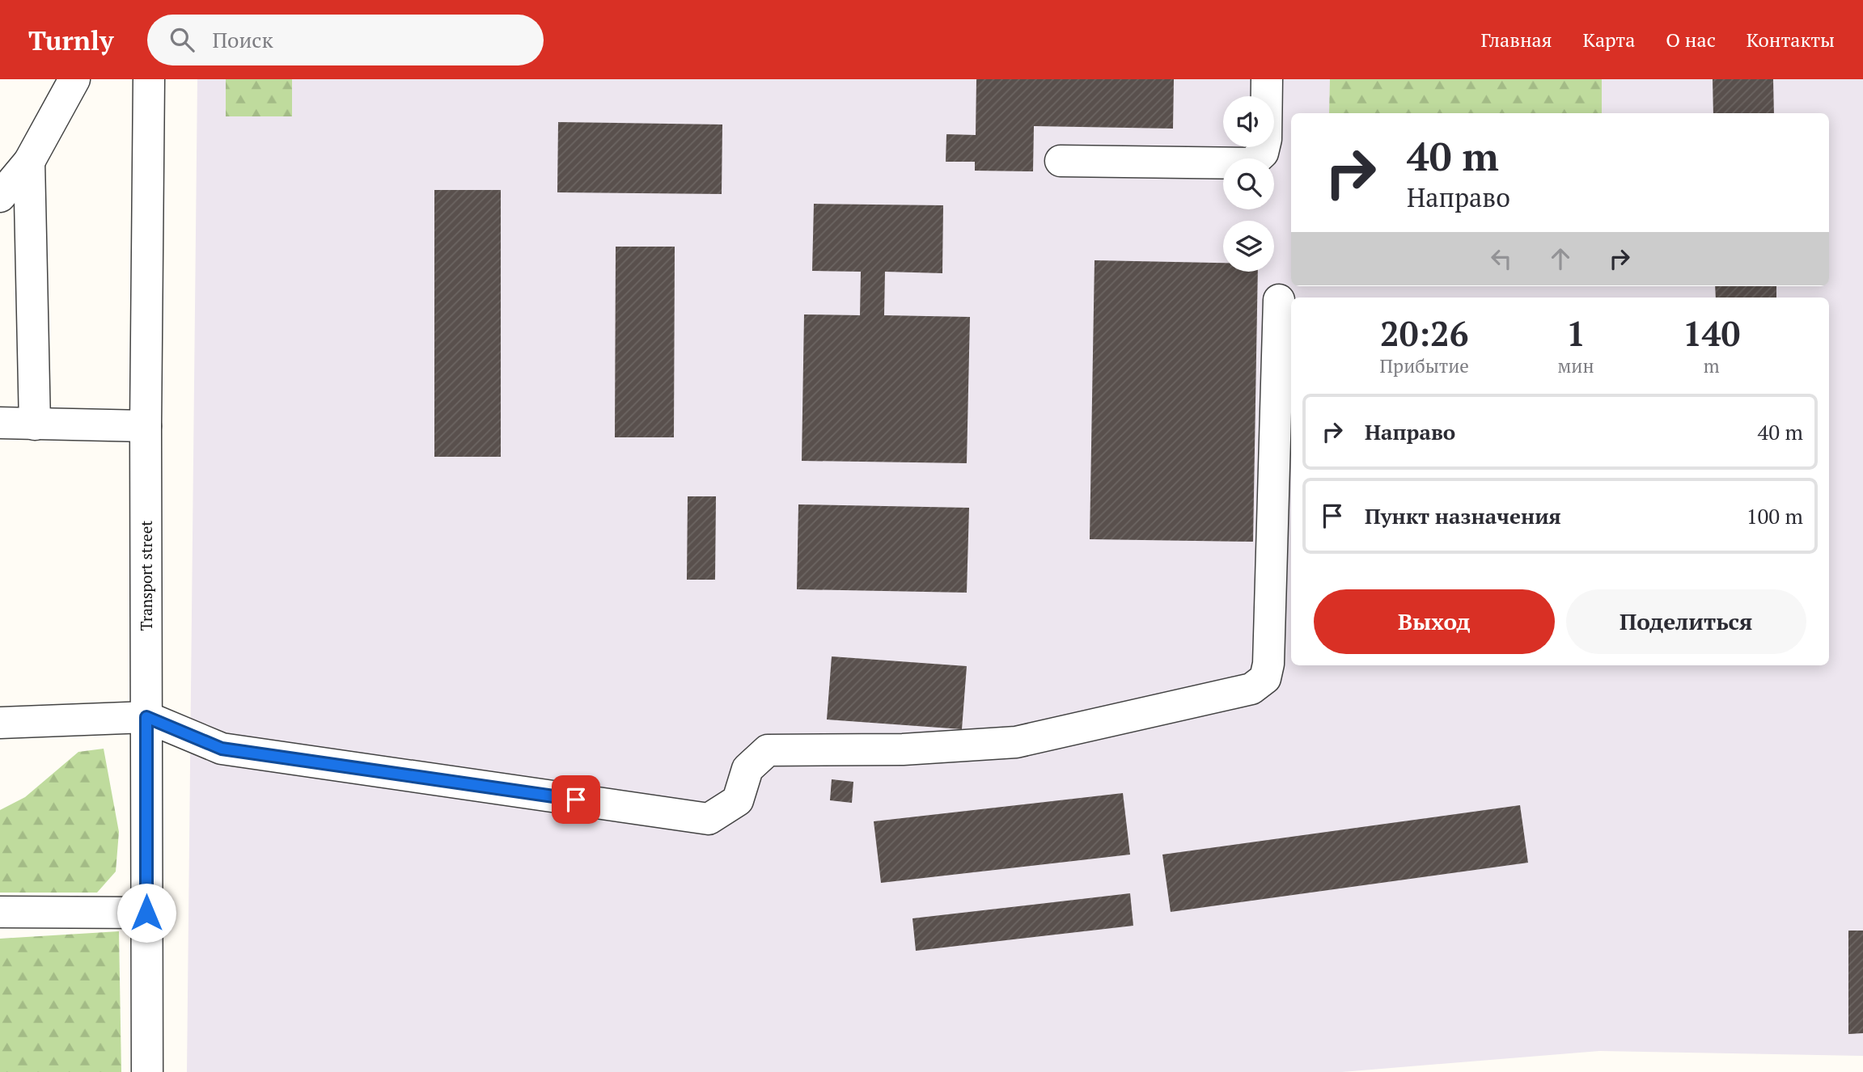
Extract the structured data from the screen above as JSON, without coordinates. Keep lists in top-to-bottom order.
{
  "streets": {
    "street": ["Transport street"]
  },
  "page": {
    "header": "Turnly",
    "search": "Поиск",
    "nav": [
      "Главная",
      "Карта",
      "О нас",
      "Контакты"
    ],
    "turn": ["40 m", "Направо"],
    "eta": [
      "20:26",
      "Прибытие",
      "1",
      "мин",
      "140",
      "m"
    ],
    "list": [
      {
        "name": "Направо",
        "value": "40 m"
      },
      {
        "name": "Пункт назначения",
        "value": "100 m"
      }
    ],
    "buttons": ["Выход", "Поделиться"]
  }
}
